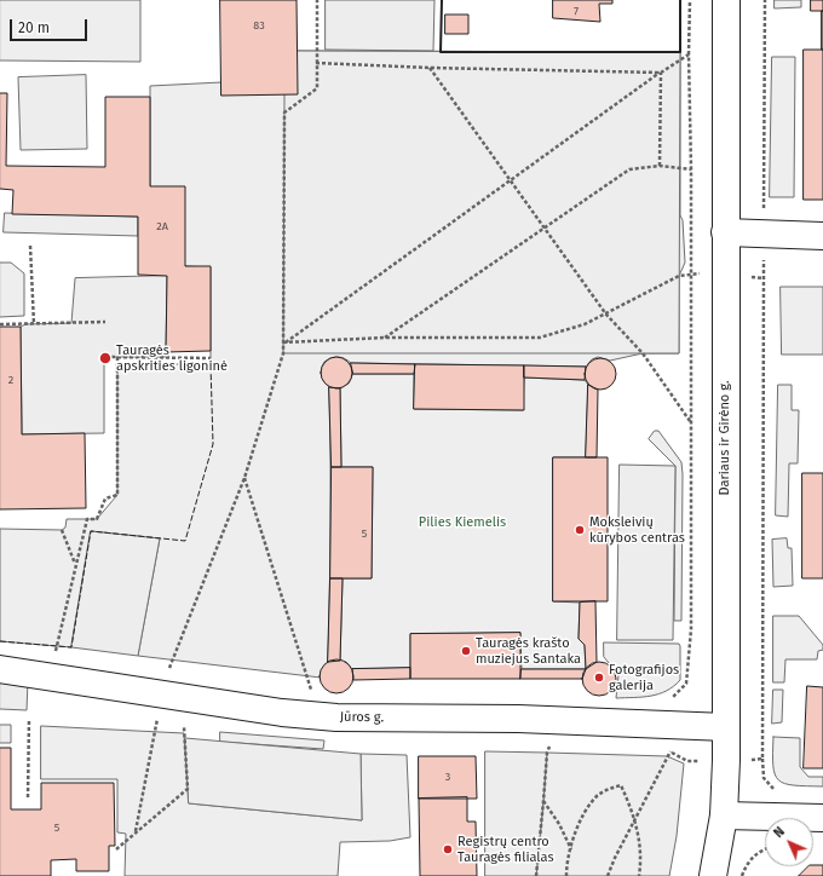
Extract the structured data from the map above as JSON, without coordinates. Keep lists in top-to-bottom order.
{
  "streets": {
    "main road": ["Dariaus ir Girėno g.", "Jūros g."]
  },
  "crossings": [
    ["Dariaus ir Girėno g.", "Jūros g."]
  ],
  "parks": ["Pilies Kiemelis"],
  "places": [
    "Tauragės apskrities ligoninė",
    "Moksleivių kūrybos centras",
    "Tauragės krašto muziejus Santaka",
    "Fotografijos galerija",
    "Registrų centro Tauragės filialas"
  ],
  "house_numbers": [
    "7",
    "83",
    "2A",
    "2",
    "5",
    "3",
    "5"
  ],
  "scale_bar": "20 m",
  "north": "top left"
}
